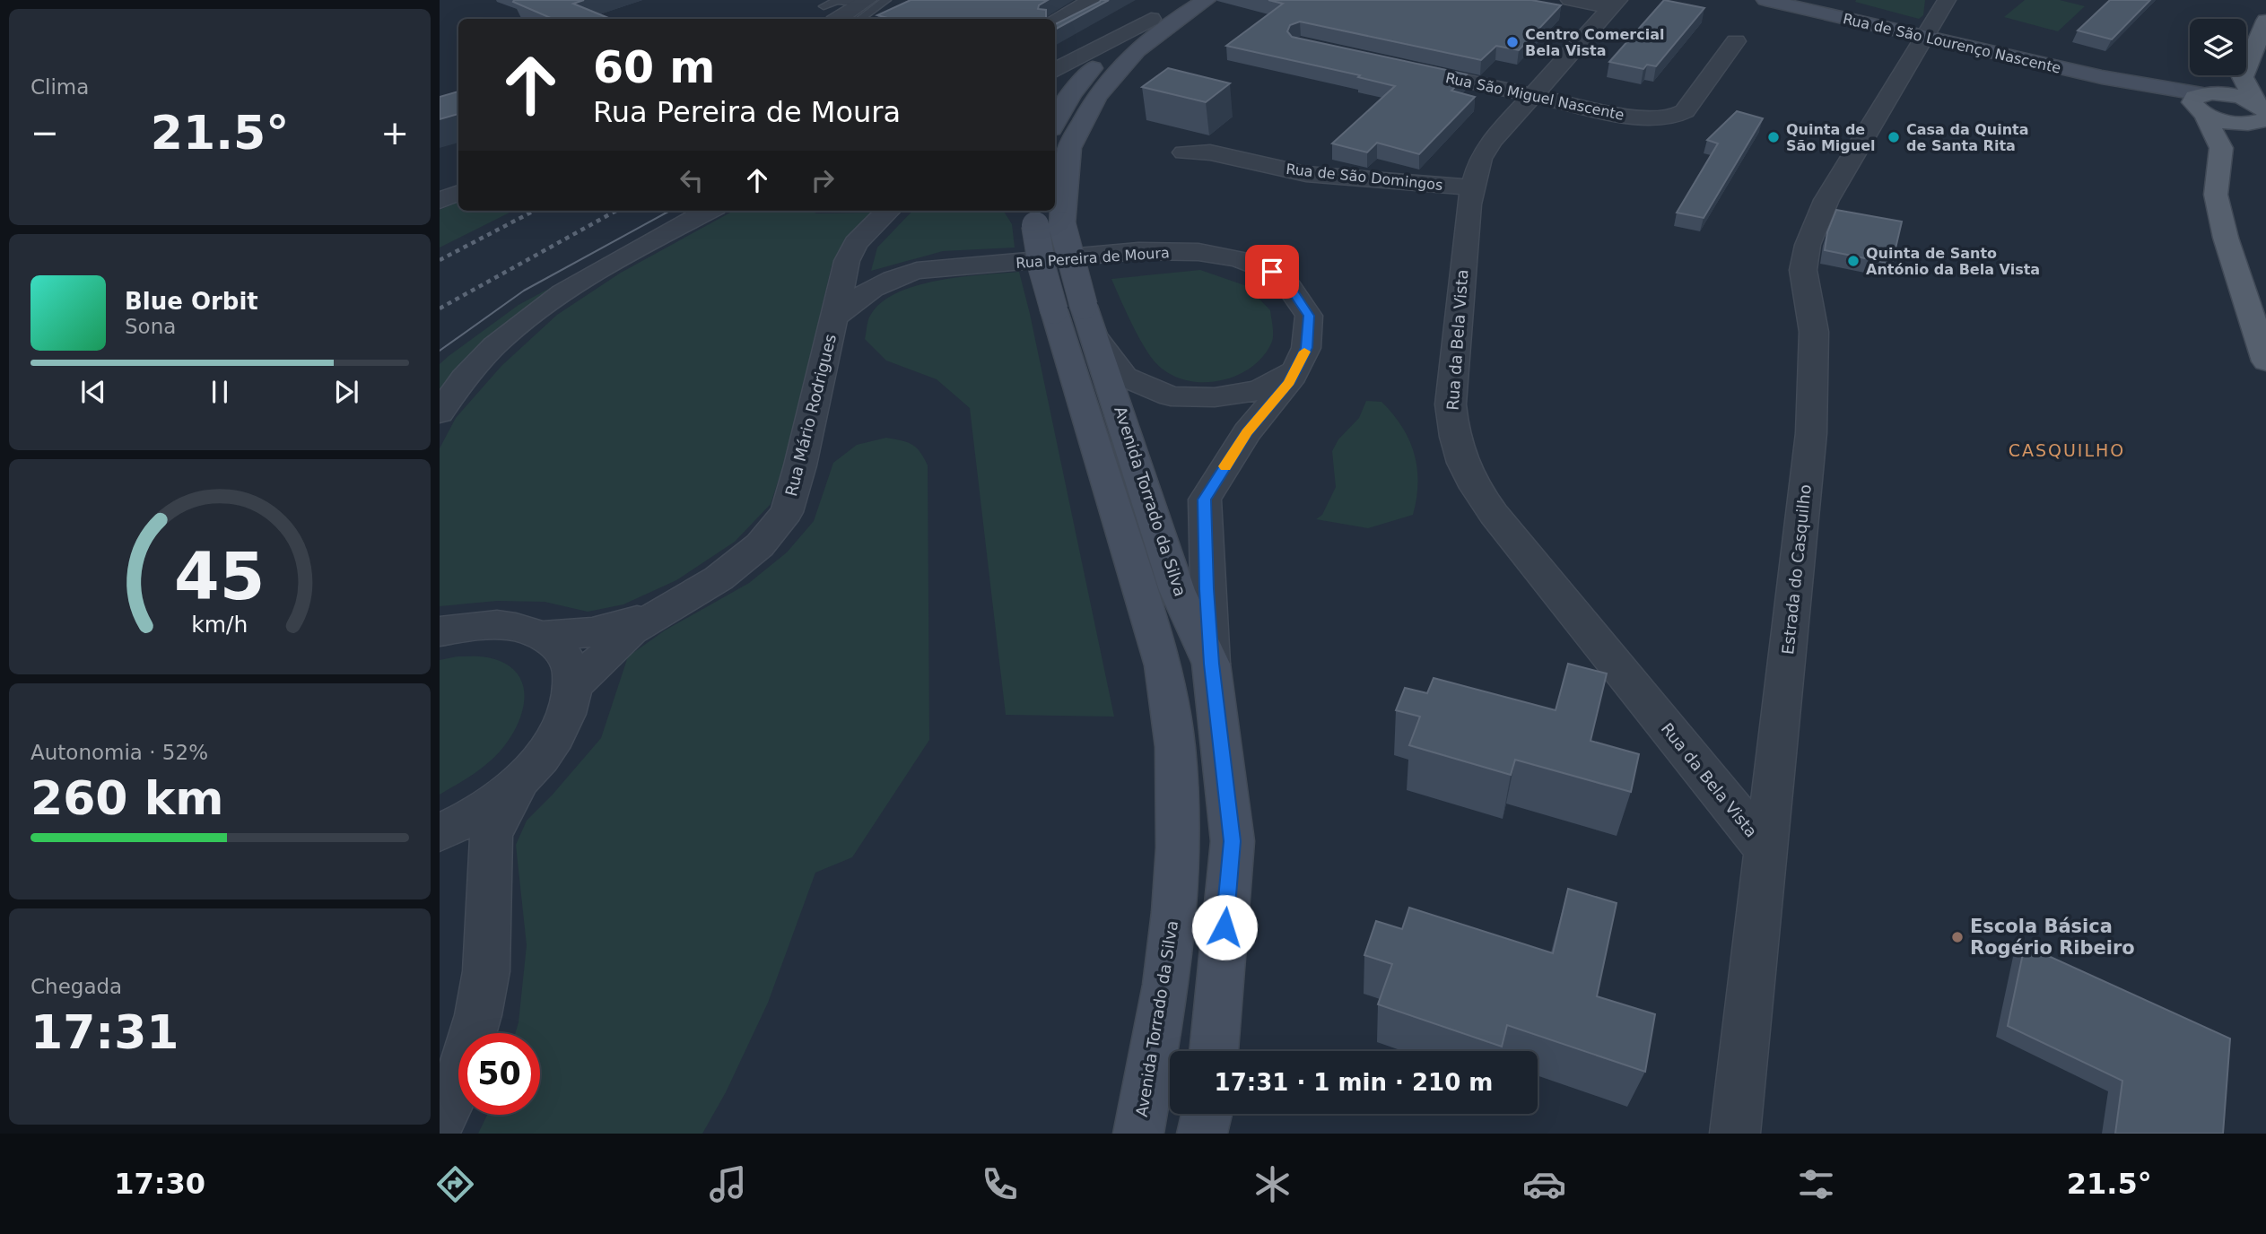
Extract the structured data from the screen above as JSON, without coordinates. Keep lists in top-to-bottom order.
{
  "streets": {
    "main road": ["Rua de São Lourenço Nascente", "Avenida Torrado da Silva"],
    "street": [
      "Rua São Miguel Nascente",
      "Rua de São Domingos",
      "Rua Pereira de Moura",
      "Rua da Bela Vista",
      "Rua Mário Rodrigues",
      "Estrada do Casquilho"
    ]
  },
  "crossings": [
    ["Rua de São Lourenço Nascente", "Estrada do Casquilho"],
    ["Rua São Miguel Nascente", "Rua da Bela Vista"],
    ["Rua de São Domingos", "Rua da Bela Vista"],
    ["Rua Pereira de Moura", "Rua Mário Rodrigues"],
    ["Rua Pereira de Moura", "Avenida Torrado da Silva"],
    ["Rua da Bela Vista", "Estrada do Casquilho"]
  ],
  "districts": ["CASQUILHO"],
  "places": [
    "Centro Comercial Bela Vista",
    "Quinta de São Miguel",
    "Casa da Quinta de Santa Rita",
    "Quinta de Santo António da Bela Vista",
    "Escola Básica Rogério Ribeiro"
  ],
  "page": {
    "tile": [
      "Clima",
      ["Autonomia · 52%", "260 km"],
      ["Chegada", "17:31"]
    ],
    "turn": ["60 m", "Rua Pereira de Moura"],
    "heat": ["−", "21.5°", "+"],
    "song": ["Blue Orbit", "Sona"],
    "limit": "50",
    "trip": "17:31 · 1 min · 210 m",
    "tabs": ["17:30", "21.5°"],
    "gauge": ["45", "km/h"]
  }
}
